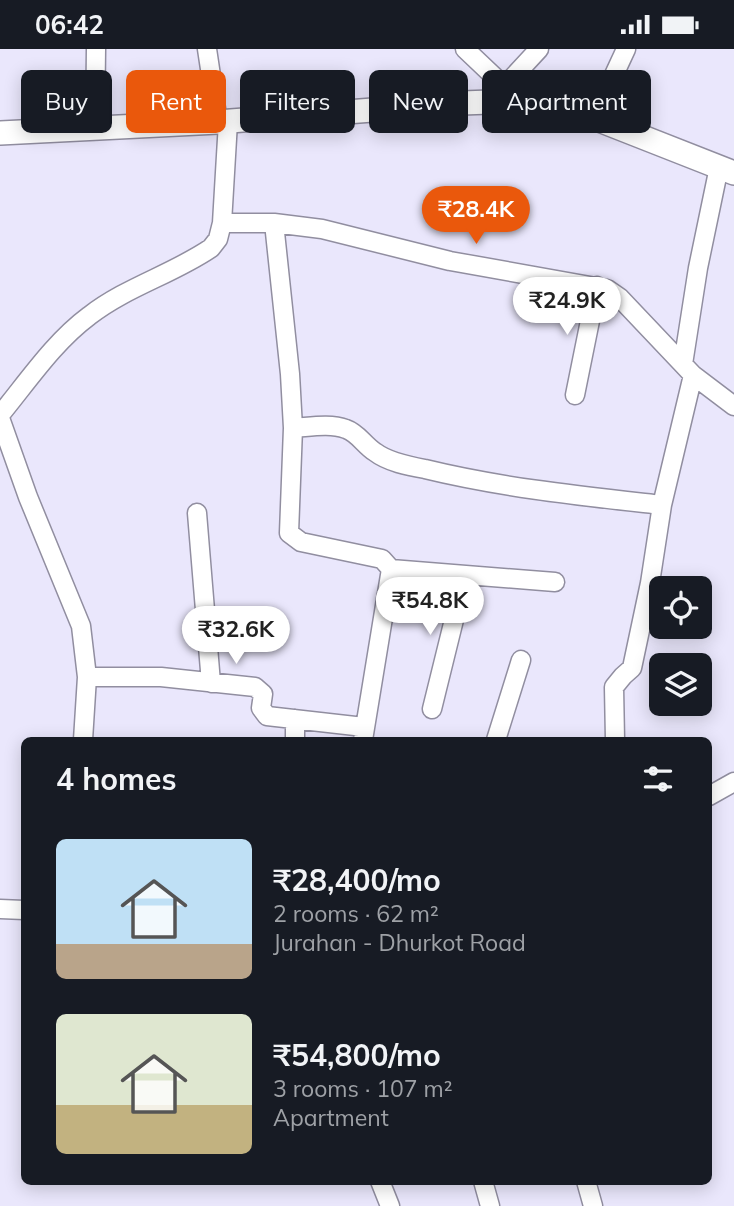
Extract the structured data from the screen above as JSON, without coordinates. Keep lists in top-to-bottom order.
{
  "page": {
    "status": "06:42",
    "chip": [
      "Buy",
      "Rent",
      "Filters",
      "New",
      "Apartment"
    ],
    "price": [
      "₹28.4K",
      "₹24.9K",
      "₹54.8K",
      "₹32.6K"
    ],
    "heading": "4 homes",
    "list": [
      {
        "name": "₹28,400/mo",
        "note": "2 rooms · 62 m² · Jurahan - Dhurkot Road"
      },
      {
        "name": "₹54,800/mo",
        "note": "3 rooms · 107 m² · Apartment"
      }
    ]
  }
}
